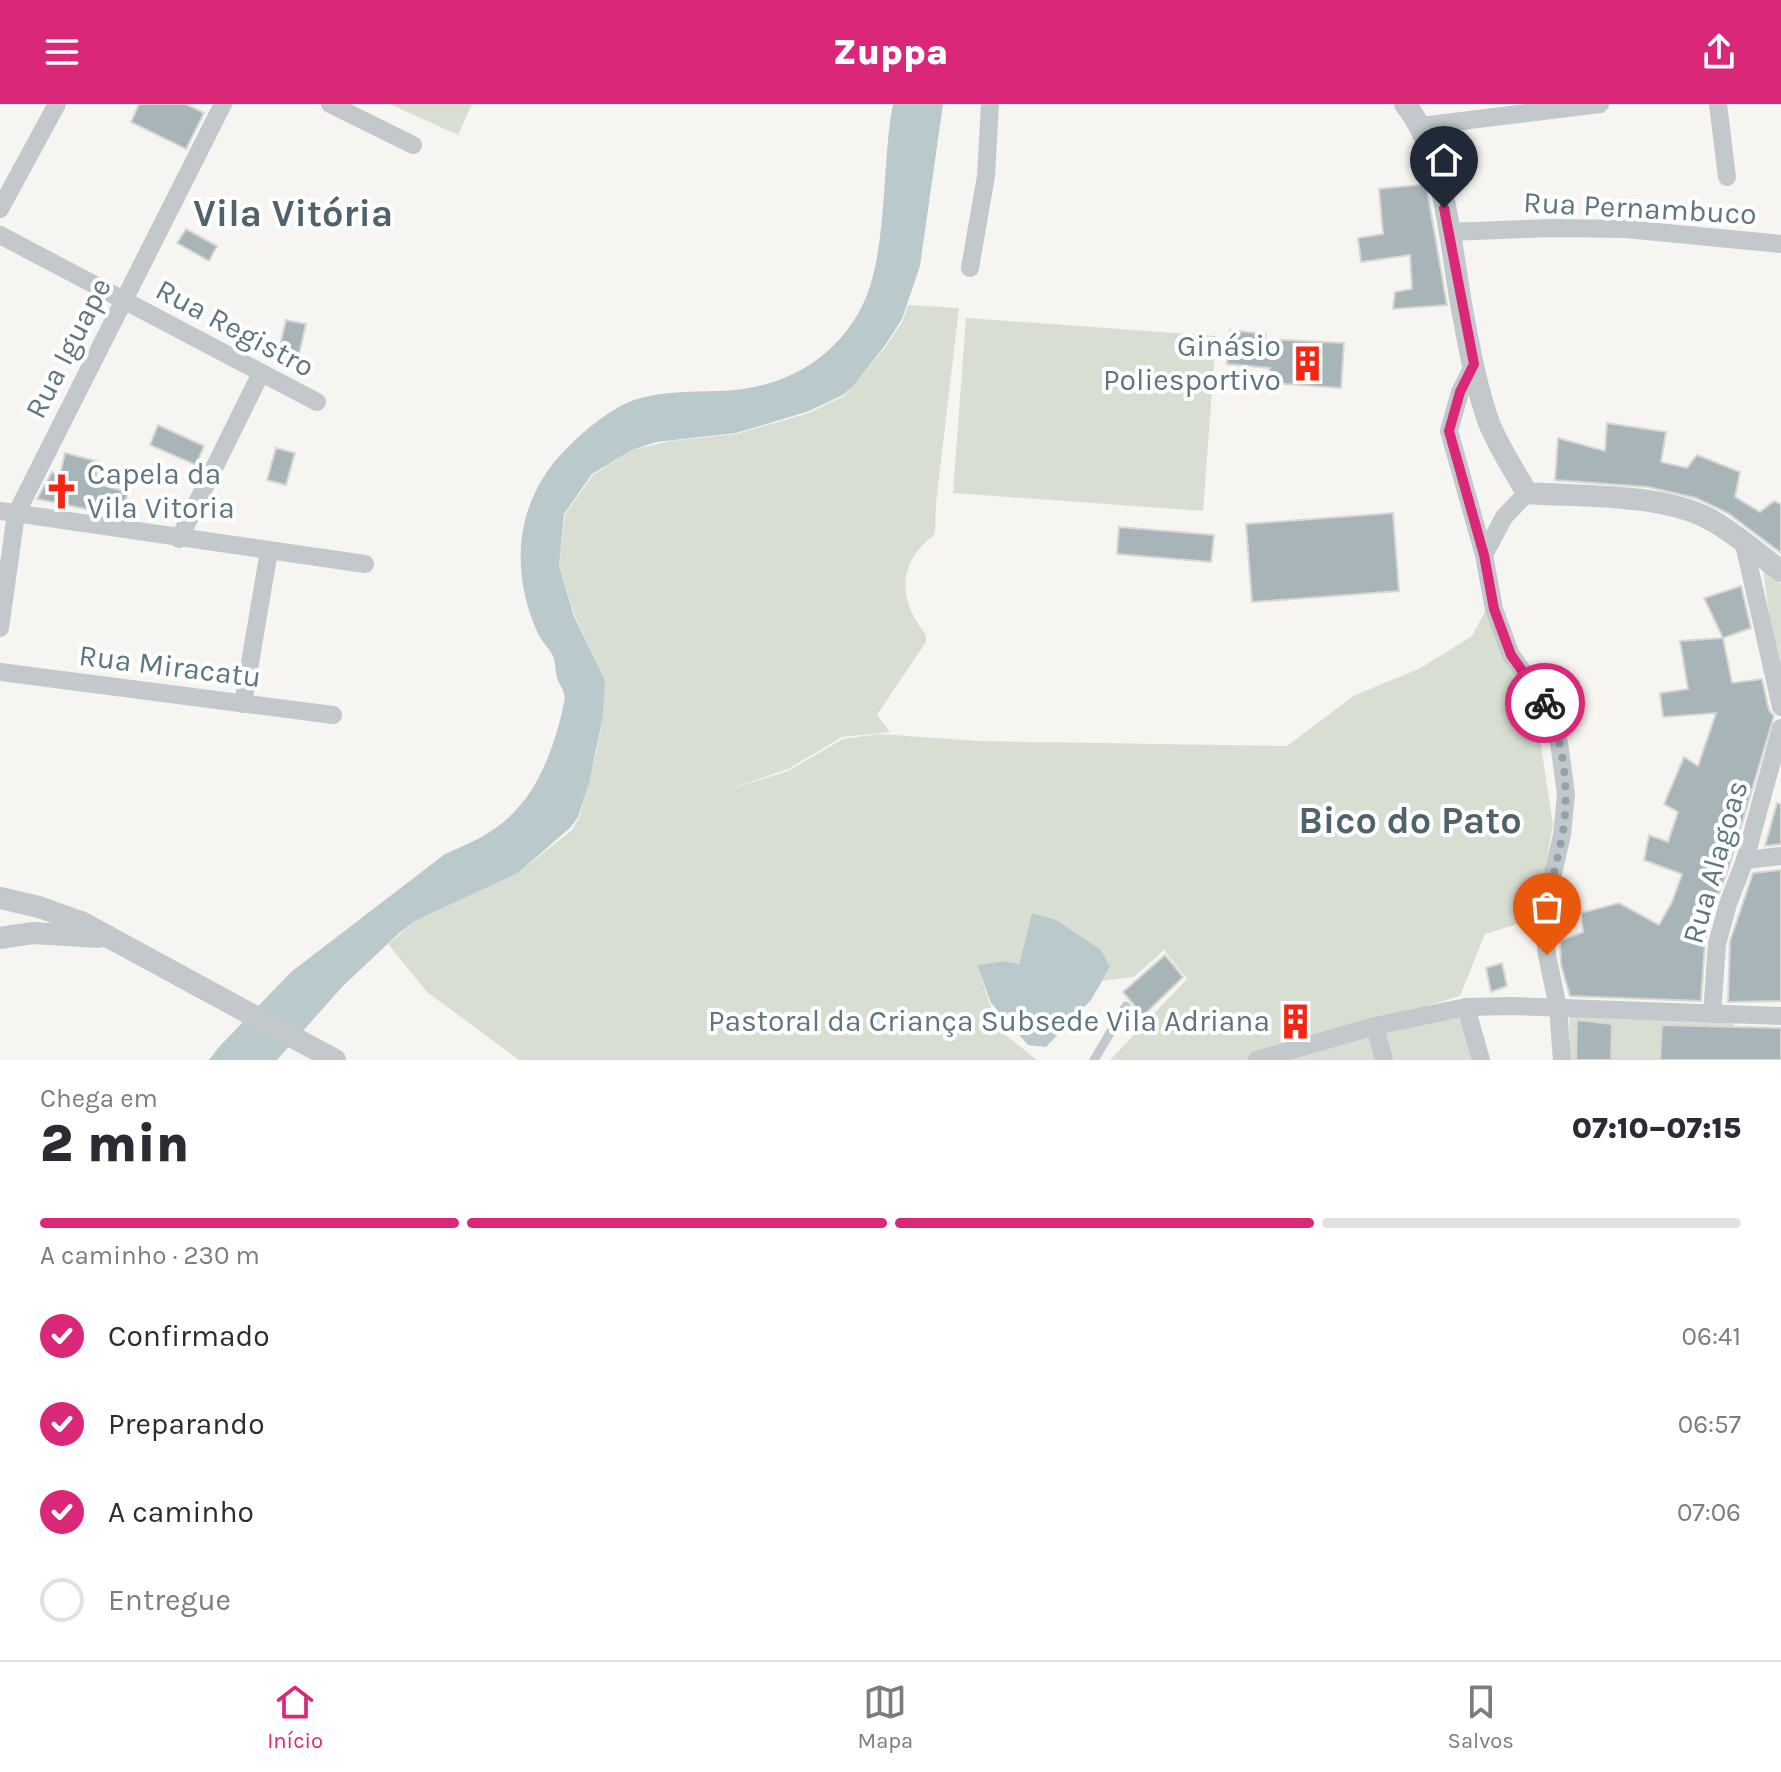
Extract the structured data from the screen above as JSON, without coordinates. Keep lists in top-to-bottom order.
{
  "streets": {
    "street": [
      "Rua Pernambuco",
      "Rua Registro",
      "Rua Iguape",
      "Rua Miracatu",
      "Rua Alagoas"
    ]
  },
  "crossings": [
    ["Rua Registro", "Rua Iguape"]
  ],
  "districts": ["Vila Vitória", "Bico do Pato"],
  "places": {
    "building": ["Ginásio Poliesportivo", "Pastoral da Criança Subsede Vila Adriana"],
    "church": ["Capela da Vila Vitoria"]
  },
  "page": {
    "header": "Zuppa",
    "heading": ["2 min", "Chega em", "07:10–07:15"],
    "bar": "A caminho · 230 m",
    "list": [
      ["Confirmado", "06:41"],
      ["Preparando", "06:57"],
      ["A caminho", "07:06"],
      "Entregue"
    ],
    "tabs": ["Início", "Mapa", "Salvos"]
  }
}
